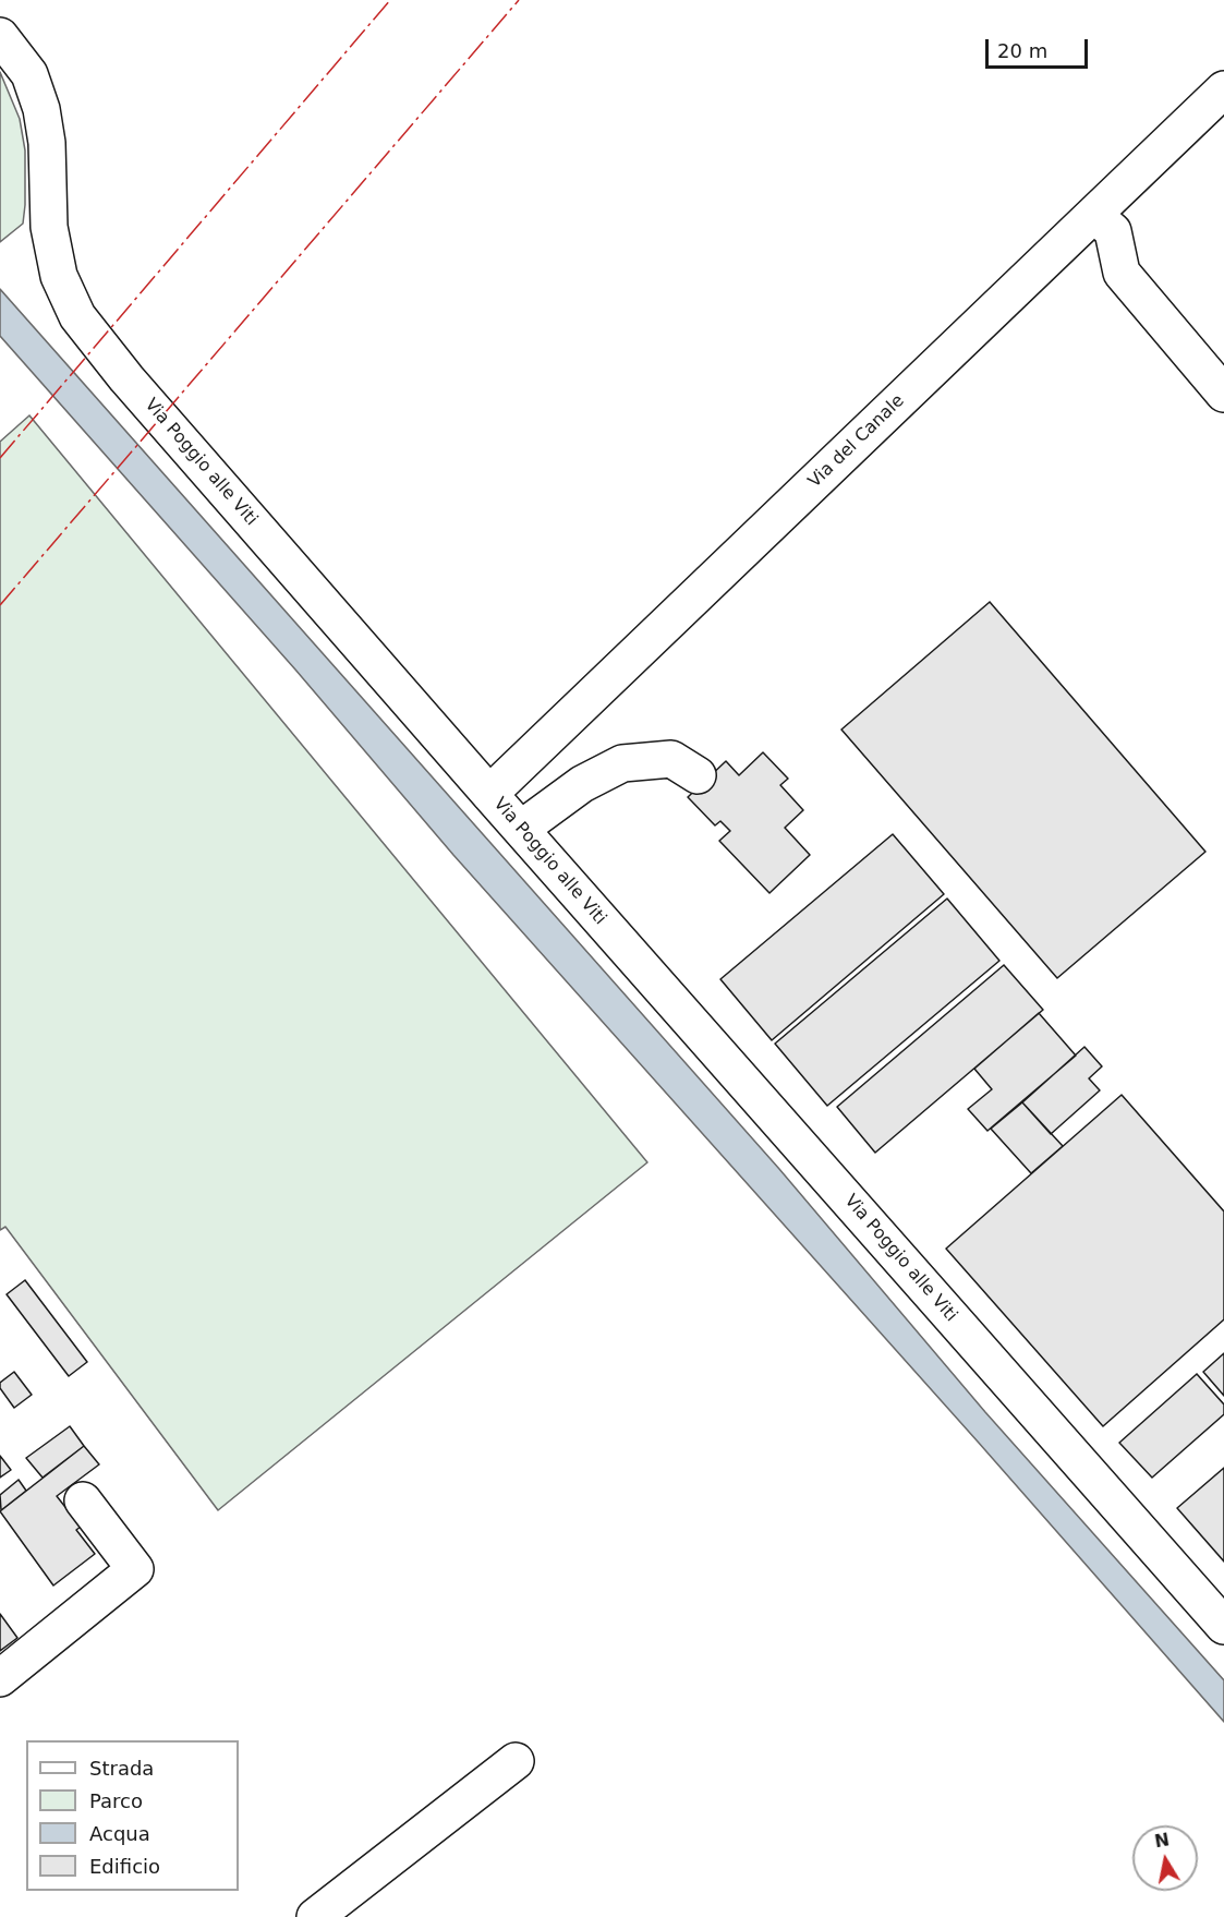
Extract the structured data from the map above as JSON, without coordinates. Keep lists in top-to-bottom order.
{
  "streets": {
    "street": ["Via del Canale", "Via Poggio alle Viti"]
  },
  "crossings": [
    ["Via del Canale", "Via Poggio alle Viti"]
  ],
  "legend": [
    "Strada",
    "Parco",
    "Acqua",
    "Edificio"
  ],
  "scale_bar": "20 m",
  "north": "top"
}
